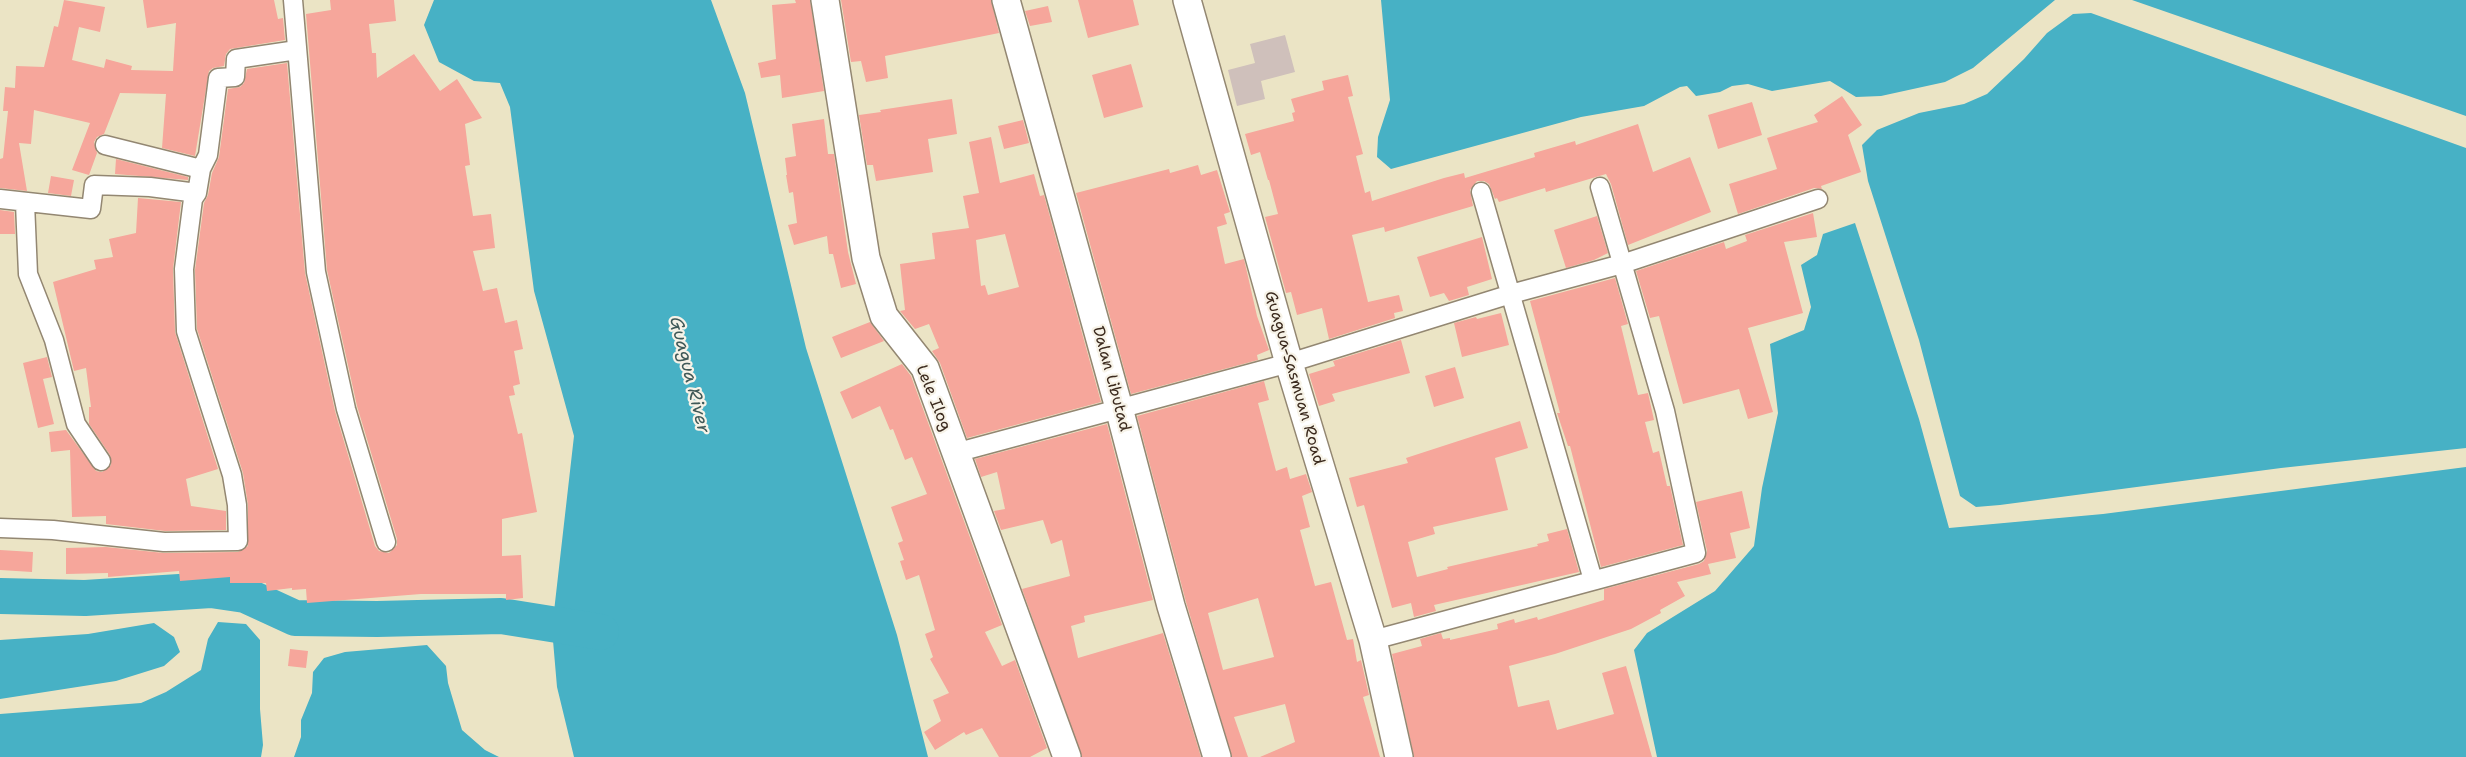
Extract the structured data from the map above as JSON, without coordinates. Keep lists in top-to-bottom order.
{
  "streets": {
    "street": ["Guagua-Sasmuan Road", "Dalan Libutad", "Lele Ilog"]
  },
  "water": ["Guagua River"]
}
